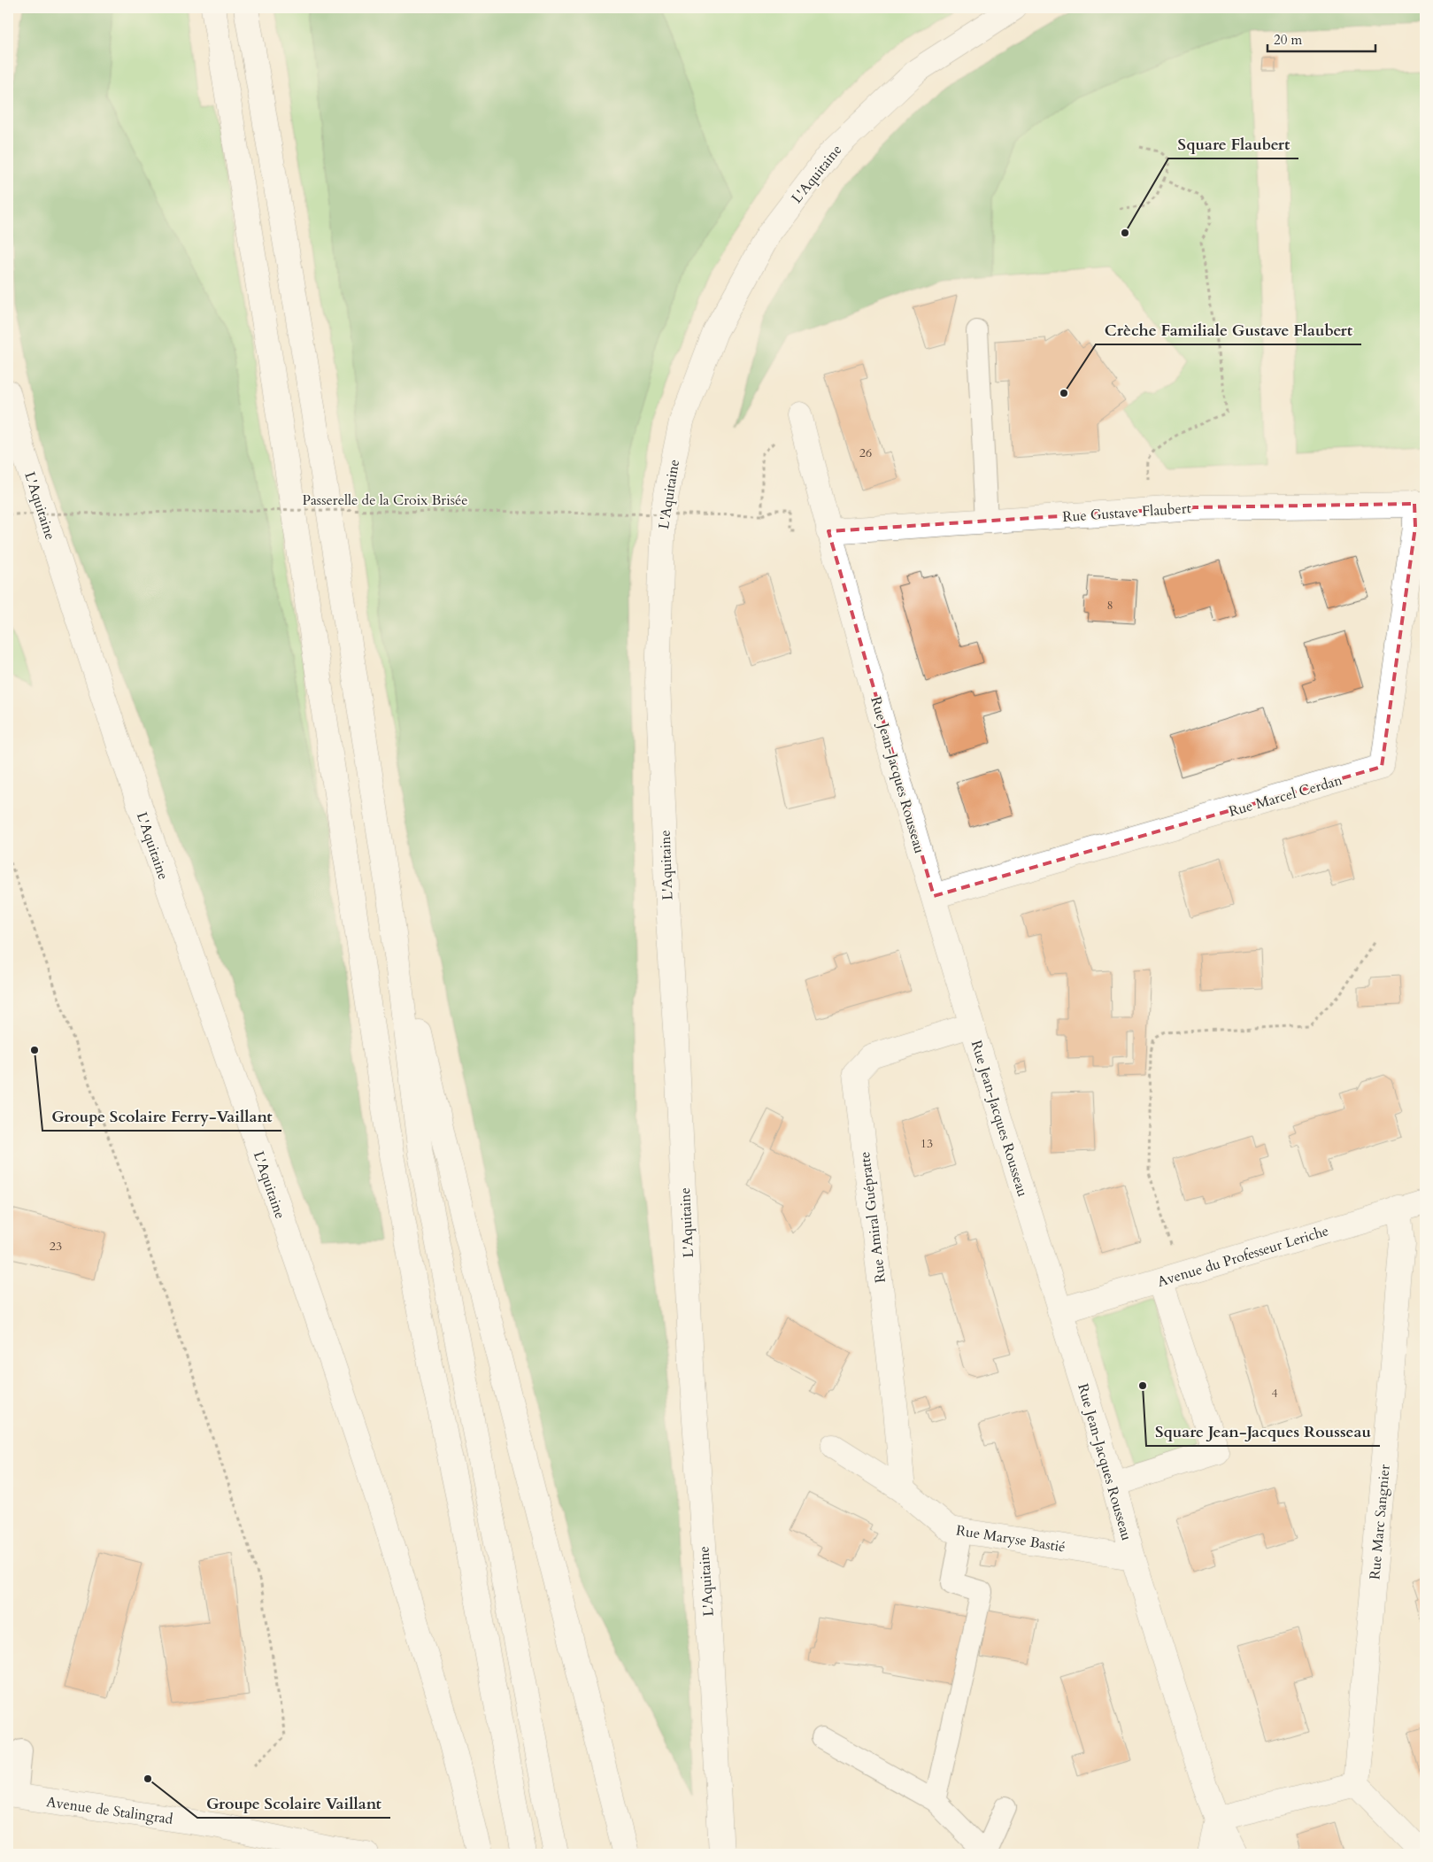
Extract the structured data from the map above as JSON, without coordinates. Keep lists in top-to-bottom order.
{
  "streets": {
    "main road": [
      "L'Aquitaine",
      "Rue Gustave Flaubert",
      "Rue Jean-Jacques Rousseau",
      "Rue Marcel Cerdan",
      "Rue Amiral Guépratte",
      "Avenue du Professeur Leriche",
      "Rue Marc Sangnier",
      "Rue Maryse Bastié",
      "Avenue de Stalingrad"
    ],
    "path": ["Passerelle de la Croix Brisée"]
  },
  "crossings": [
    ["Rue Gustave Flaubert", "Rue Jean-Jacques Rousseau"],
    ["Rue Gustave Flaubert", "Rue Marcel Cerdan"],
    ["Rue Jean-Jacques Rousseau", "Rue Marcel Cerdan"],
    ["Rue Jean-Jacques Rousseau", "Rue Amiral Guépratte"],
    ["Rue Jean-Jacques Rousseau", "Avenue du Professeur Leriche"],
    ["Rue Jean-Jacques Rousseau", "Rue Maryse Bastié"],
    ["Rue Amiral Guépratte", "Rue Maryse Bastié"],
    ["Avenue du Professeur Leriche", "Rue Marc Sangnier"]
  ],
  "places": [
    "Square Flaubert",
    "Crèche Familiale Gustave Flaubert",
    "Groupe Scolaire Ferry-Vaillant",
    "Square Jean-Jacques Rousseau",
    "Groupe Scolaire Vaillant"
  ],
  "house_numbers": [
    "26",
    "8",
    "13",
    "23",
    "4"
  ],
  "scale_bar": "20 m"
}
